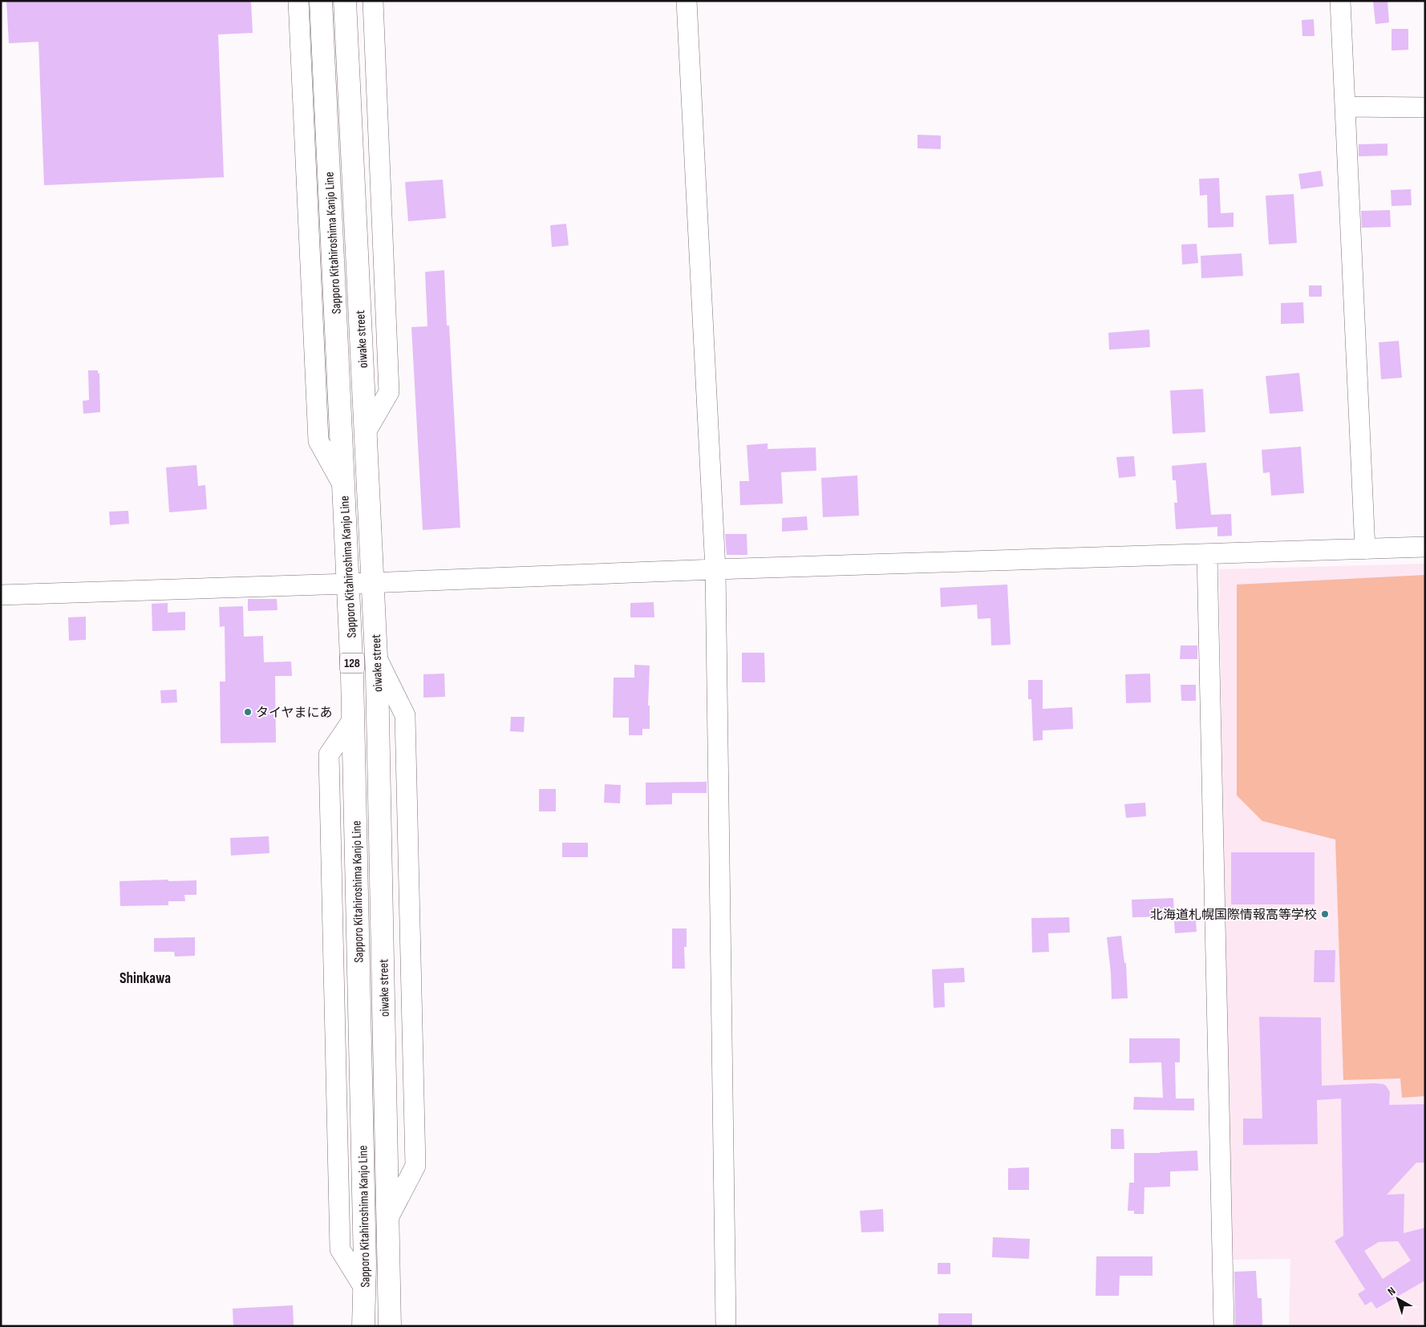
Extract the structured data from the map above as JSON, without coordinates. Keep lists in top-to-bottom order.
{
  "streets": {
    "main road": ["Sapporo Kitahiroshima Kanjo Line", "oiwake street", "128"]
  },
  "districts": ["Shinkawa"],
  "places": ["タイヤまにあ", "北海道札幌国際情報高等学校"],
  "north": "top left"
}
